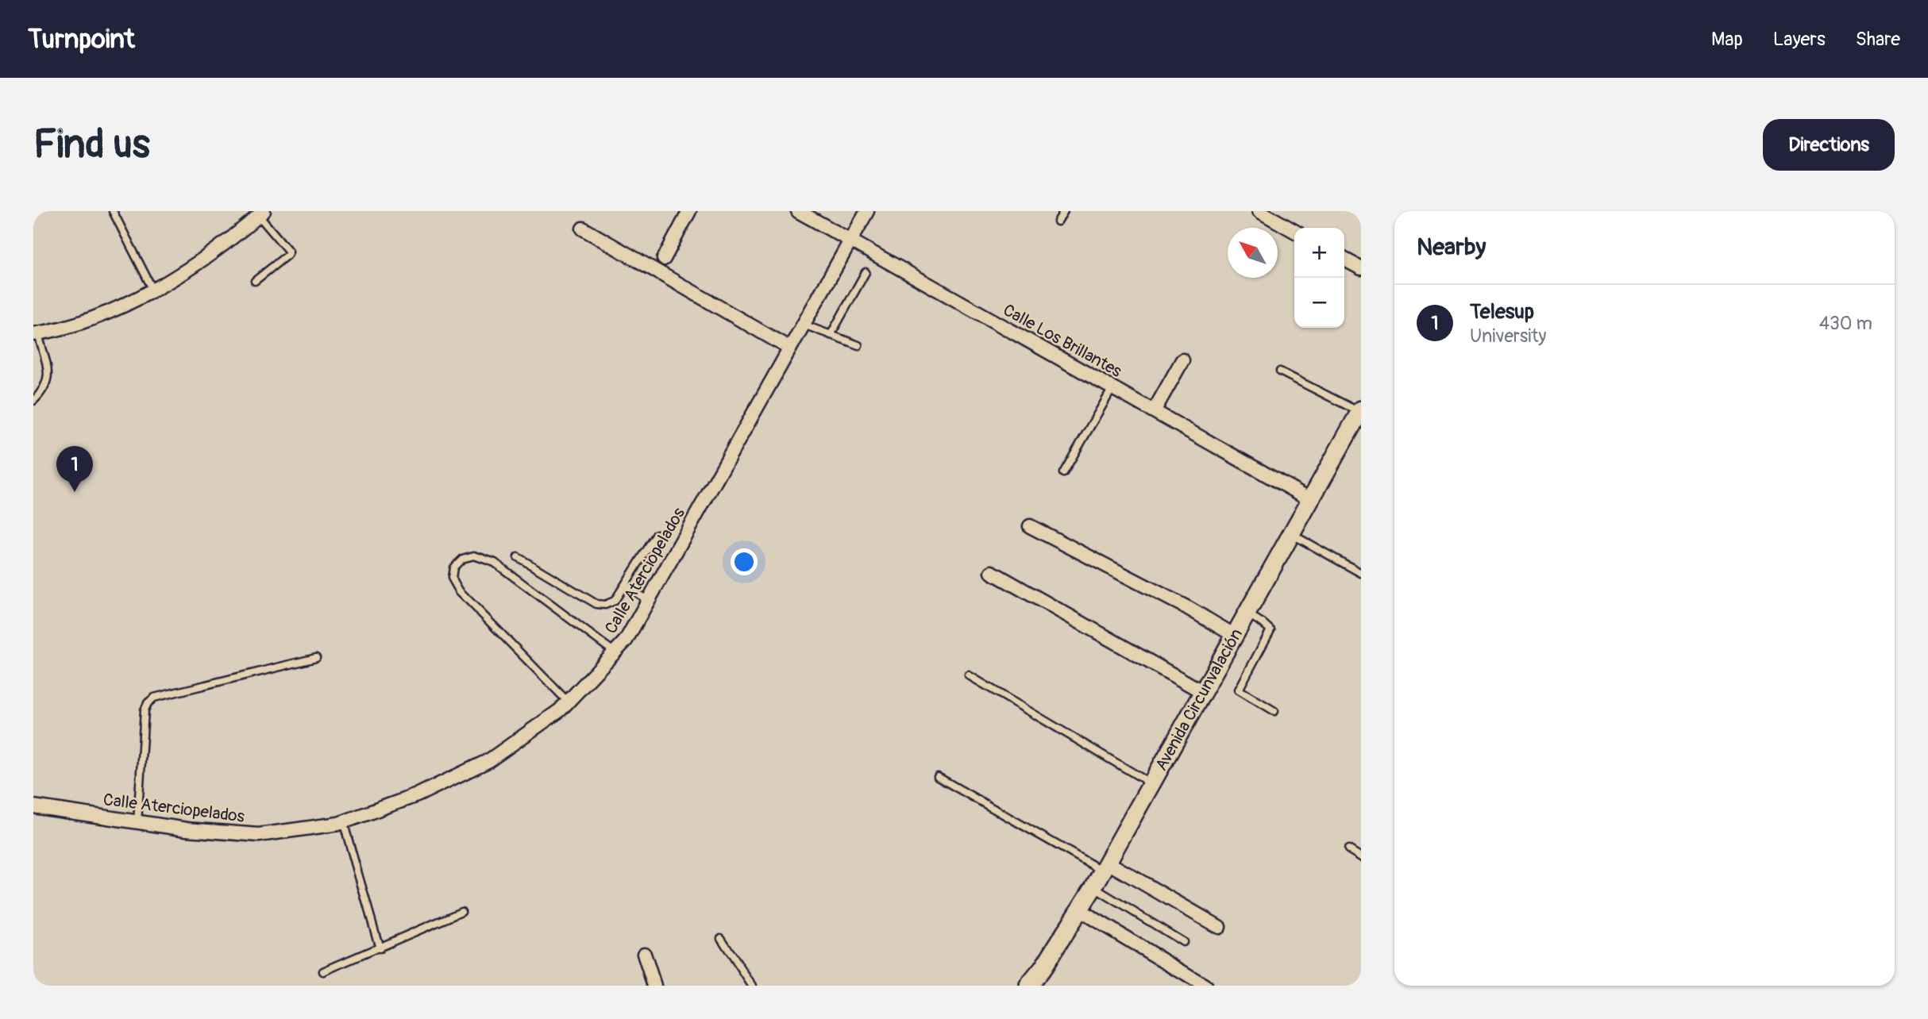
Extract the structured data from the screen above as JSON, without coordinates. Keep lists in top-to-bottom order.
{
  "streets": {
    "street": ["Calle Los Brillantes", "Calle Aterciopelados", "Avenida Circunvalación"]
  },
  "crossings": [
    ["Calle Los Brillantes", "Calle Aterciopelados"],
    ["Calle Los Brillantes", "Avenida Circunvalación"]
  ],
  "north": "top left",
  "page": {
    "header": "Turnpoint",
    "nav": ["Map", "Layers", "Share"],
    "buttons": "Directions",
    "title": "Find us",
    "heading": "Nearby",
    "map_buttons": ["+", "−"],
    "list": [
      {
        "mark": "1",
        "name": "Telesup",
        "note": "University",
        "value": "430 m"
      }
    ],
    "pins": "1"
  }
}
